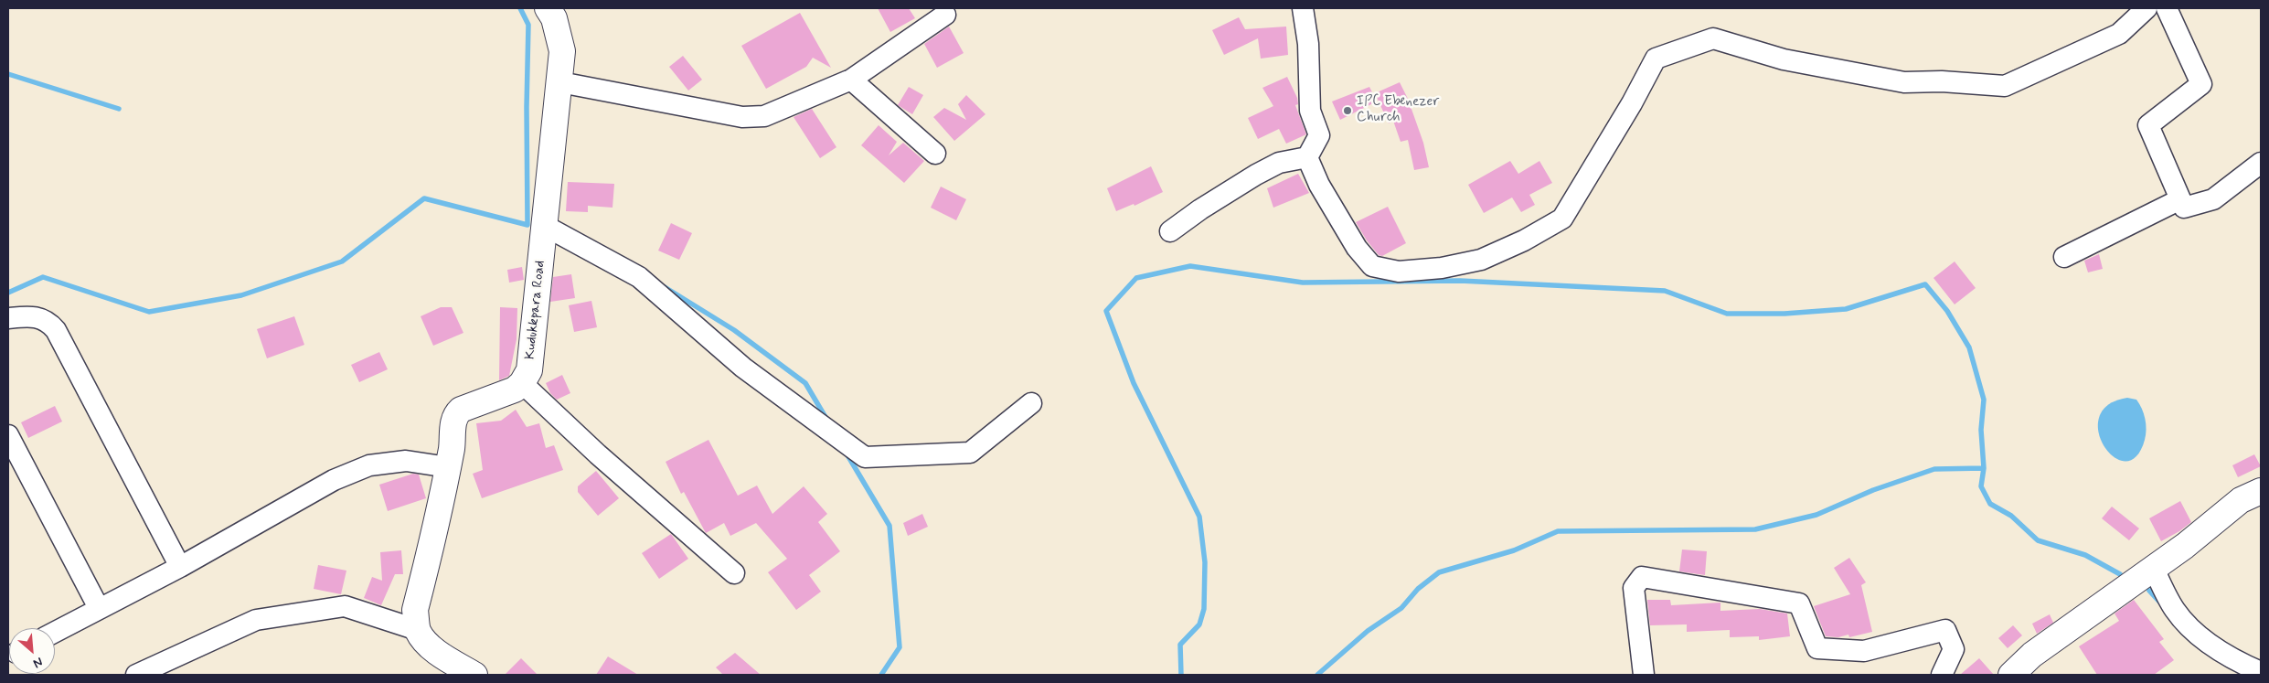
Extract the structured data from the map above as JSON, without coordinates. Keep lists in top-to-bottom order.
{
  "streets": {
    "street": ["Kudukkpara Road"]
  },
  "places": ["IPC Ebenezer Church"],
  "north": "bottom right"
}
